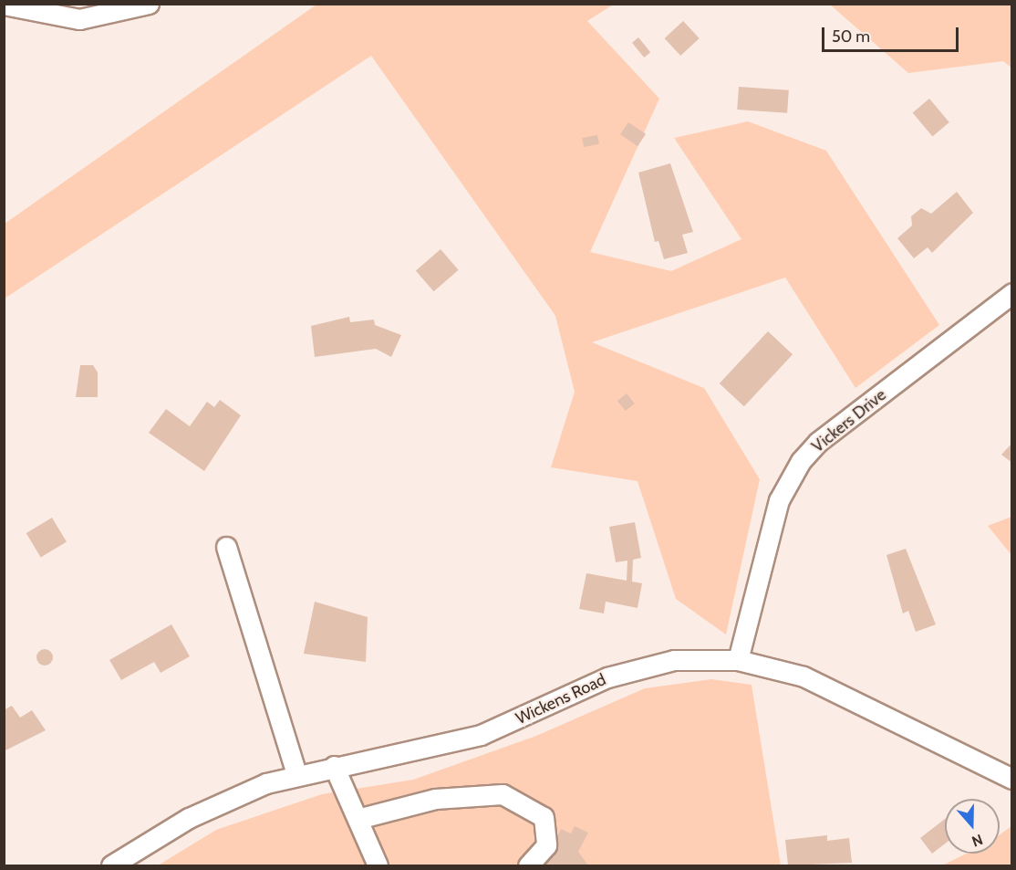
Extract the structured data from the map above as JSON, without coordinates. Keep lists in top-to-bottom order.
{
  "streets": {
    "street": ["Vickers Drive", "Wickens Road"]
  },
  "crossings": [
    ["Vickers Drive", "Wickens Road"]
  ],
  "scale_bar": "50 m",
  "north": "bottom"
}
